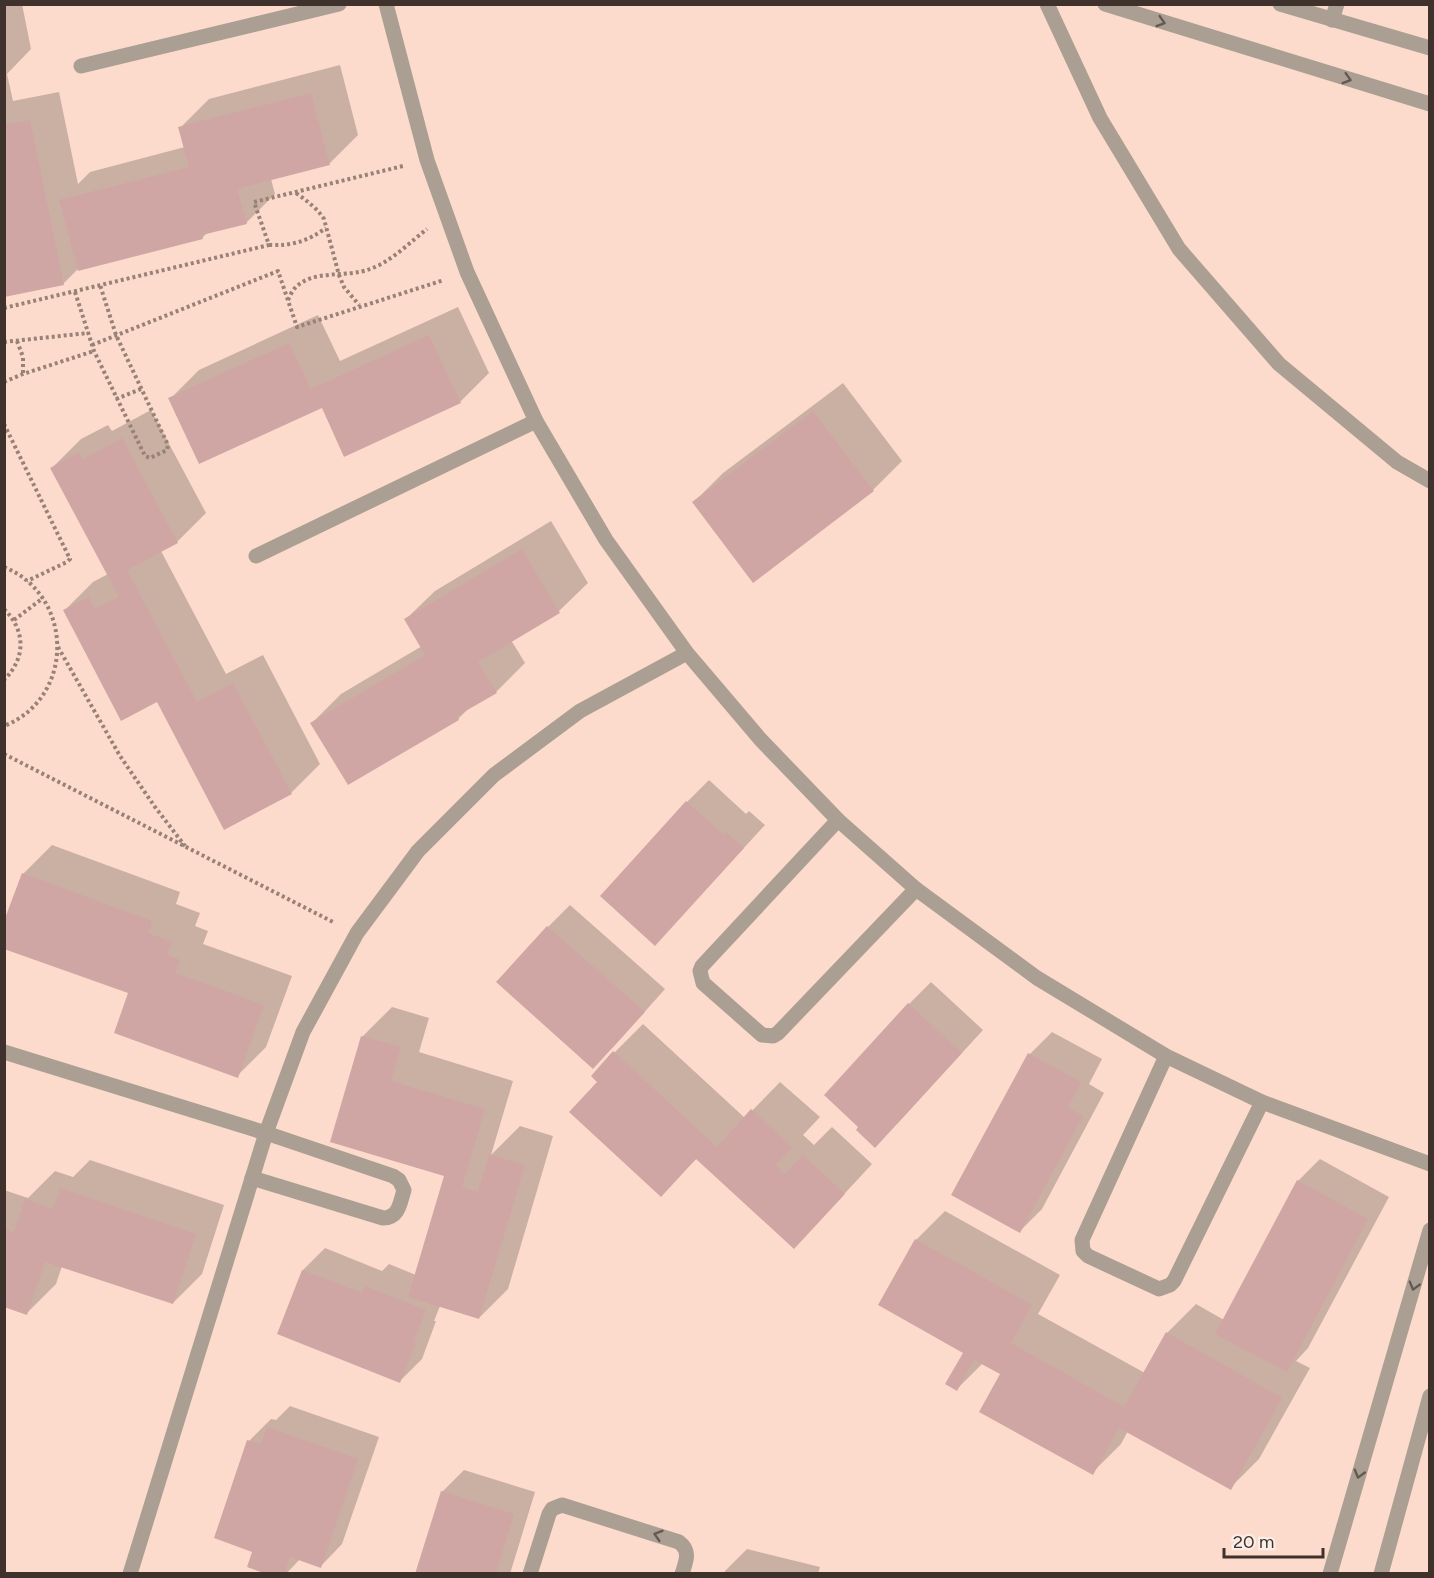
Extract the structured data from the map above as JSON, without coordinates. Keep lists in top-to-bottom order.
{
  "scale_bar": "20 m"
}
